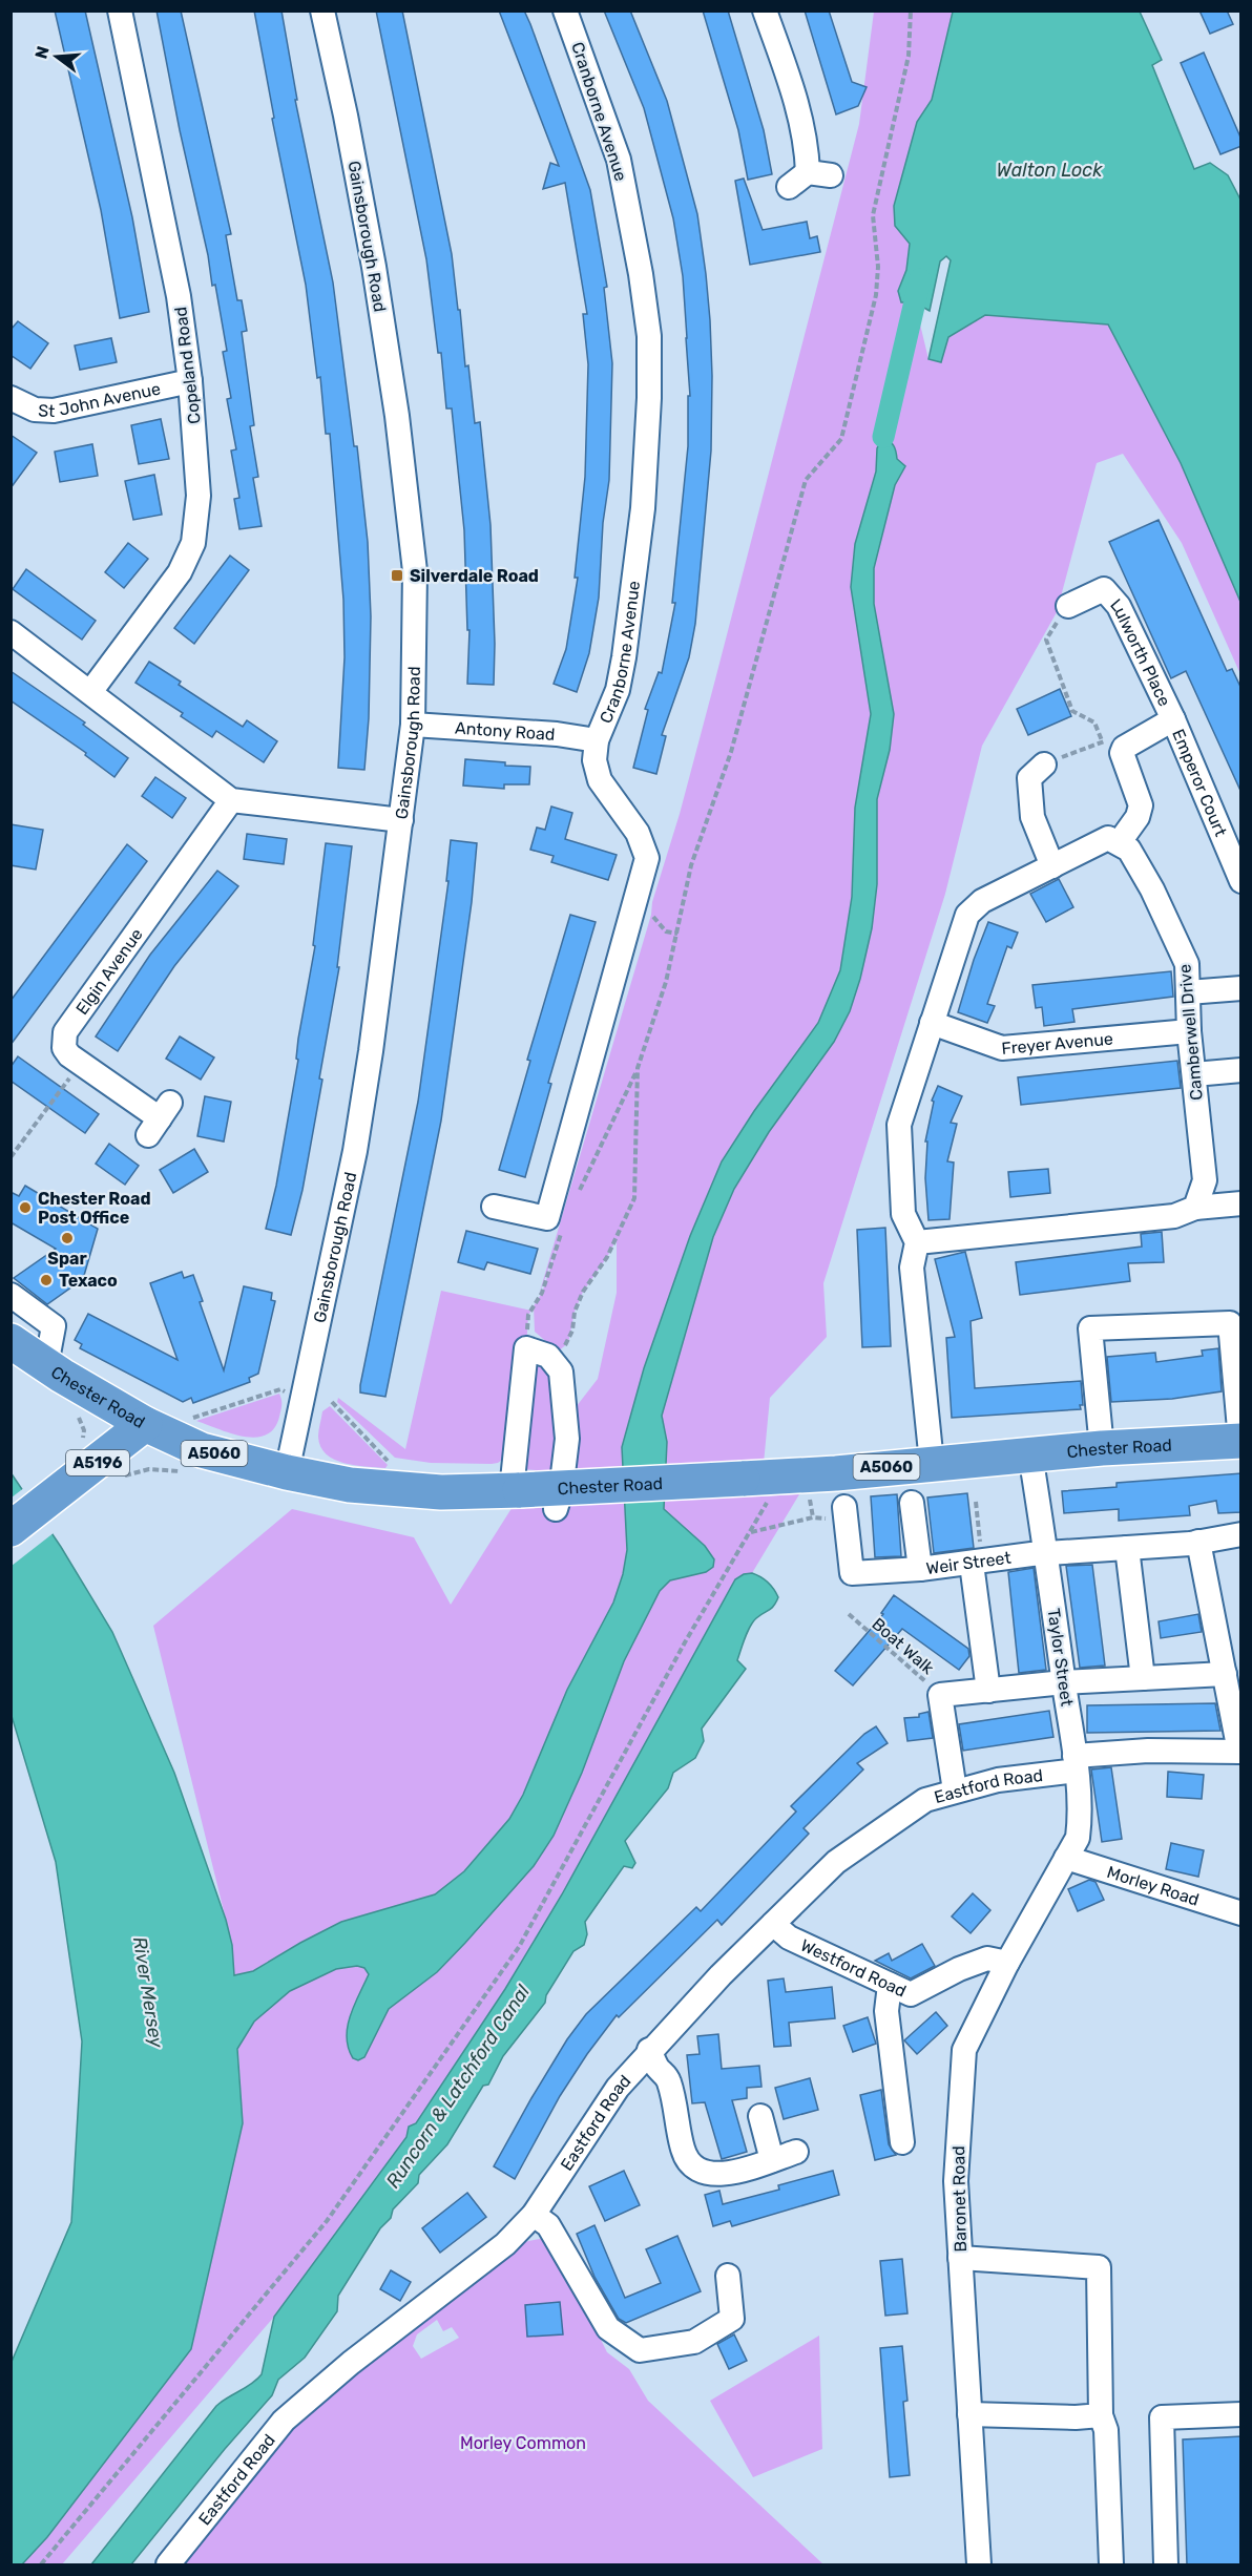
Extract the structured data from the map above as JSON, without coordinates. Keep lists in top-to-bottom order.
{
  "streets": {
    "highway": ["Chester Road", "A5060", "A5196"],
    "street": [
      "Cranborne Avenue",
      "Gainsborough Road",
      "Copeland Road",
      "St John Avenue",
      "Lulworth Place",
      "Antony Road",
      "Emperor Court",
      "Elgin Avenue",
      "Camberwell Drive",
      "Freyer Avenue",
      "Weir Street",
      "Taylor Street",
      "Eastford Road",
      "Morley Road",
      "Westford Road",
      "Baronet Road"
    ],
    "path": ["Boat Walk"]
  },
  "crossings": [
    ["Cranborne Avenue", "Antony Road"],
    ["Gainsborough Road", "Antony Road"],
    ["Gainsborough Road", "Chester Road"],
    ["Copeland Road", "St John Avenue"],
    ["Lulworth Place", "Emperor Court"],
    ["Camberwell Drive", "Freyer Avenue"],
    ["Chester Road", "A5196"],
    ["Chester Road", "Taylor Street"],
    ["Weir Street", "Taylor Street"],
    ["Taylor Street", "Eastford Road"],
    ["Taylor Street", "Morley Road"],
    ["Taylor Street", "Baronet Road"],
    ["Eastford Road", "Westford Road"],
    ["Morley Road", "Baronet Road"],
    ["Westford Road", "Baronet Road"]
  ],
  "water": ["Walton Lock", "River Mersey", "Runcorn & Latchford Canal"],
  "parks": ["Morley Common"],
  "places": {
    "transit": ["Silverdale Road"],
    "other": ["Chester Road Post Office", "Spar", "Texaco"]
  },
  "north": "left"
}
